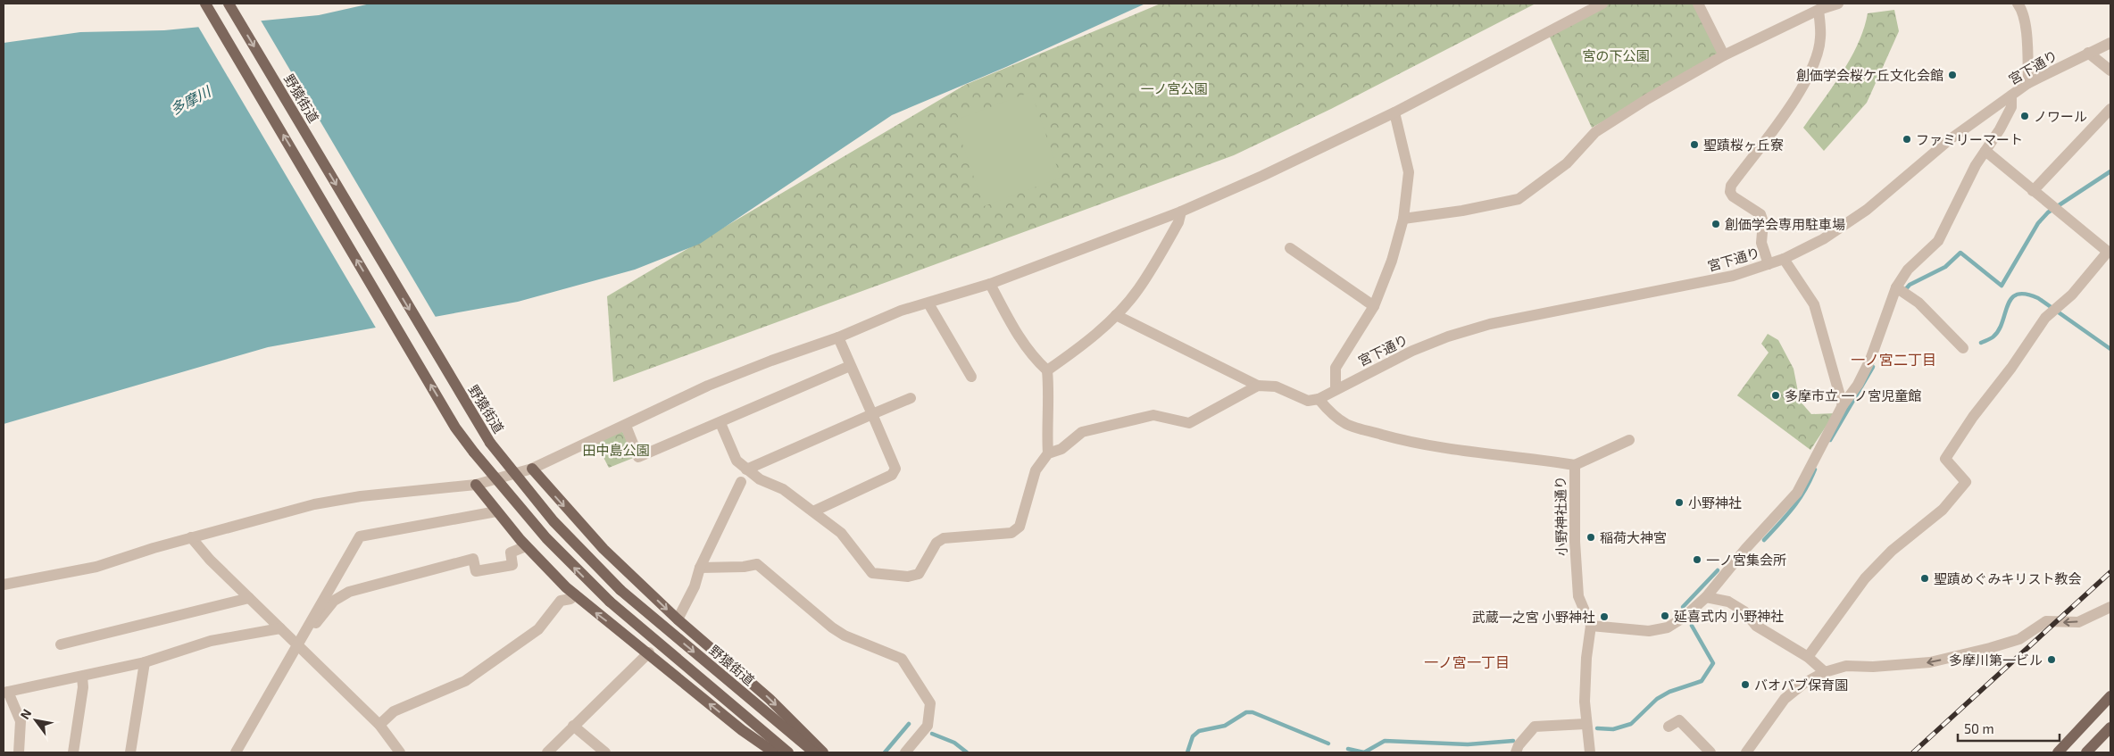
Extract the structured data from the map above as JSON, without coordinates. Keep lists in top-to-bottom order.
{
  "streets": {
    "main road": ["野猿街道"],
    "street": ["宮下通り", "小野神社通り"]
  },
  "crossings": [
    ["宮下通り", "小野神社通り"]
  ],
  "districts": ["一ノ宮二丁目", "一ノ宮一丁目"],
  "water": ["多摩川"],
  "parks": ["宮の下公園", "一ノ宮公園", "田中島公園"],
  "places": [
    "創価学会桜ケ丘文化会館",
    "ノワール",
    "ファミリーマート",
    "聖蹟桜ヶ丘寮",
    "創価学会専用駐車場",
    "多摩市立 一ノ宮児童館",
    "小野神社",
    "稲荷大神宮",
    "一ノ宮集会所",
    "聖蹟めぐみキリスト教会",
    "延喜式内 小野神社",
    "武蔵一之宮 小野神社",
    "多摩川第一ビル",
    "バオバブ保育園"
  ],
  "scale_bar": "50 m",
  "north": "top left"
}
